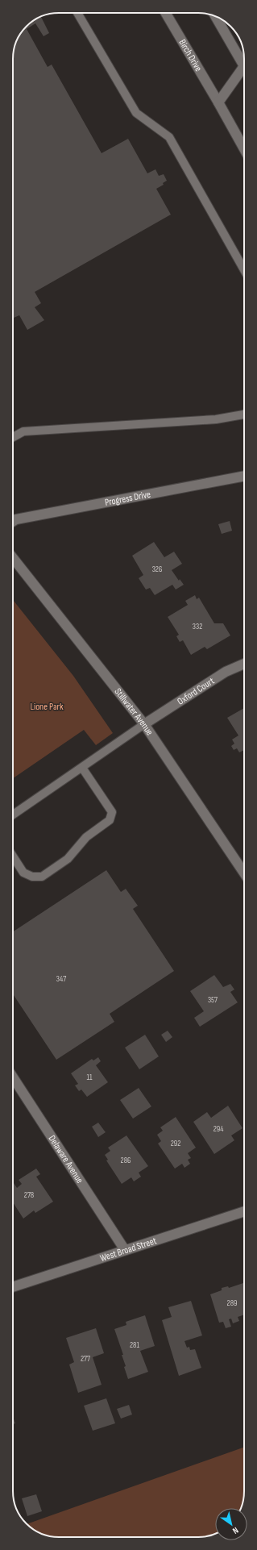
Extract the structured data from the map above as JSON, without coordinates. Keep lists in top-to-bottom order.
{
  "streets": {
    "street": [
      "Birch Drive",
      "Progress Drive",
      "Oxford Court",
      "Stillwater Avenue",
      "Delaware Avenue",
      "West Broad Street"
    ]
  },
  "crossings": [
    ["Oxford Court", "Stillwater Avenue"],
    ["Delaware Avenue", "West Broad Street"]
  ],
  "parks": ["Lione Park"],
  "house_numbers": [
    "326",
    "332",
    "347",
    "357",
    "11",
    "294",
    "292",
    "286",
    "278",
    "289",
    "281",
    "277"
  ],
  "north": "bottom right"
}
